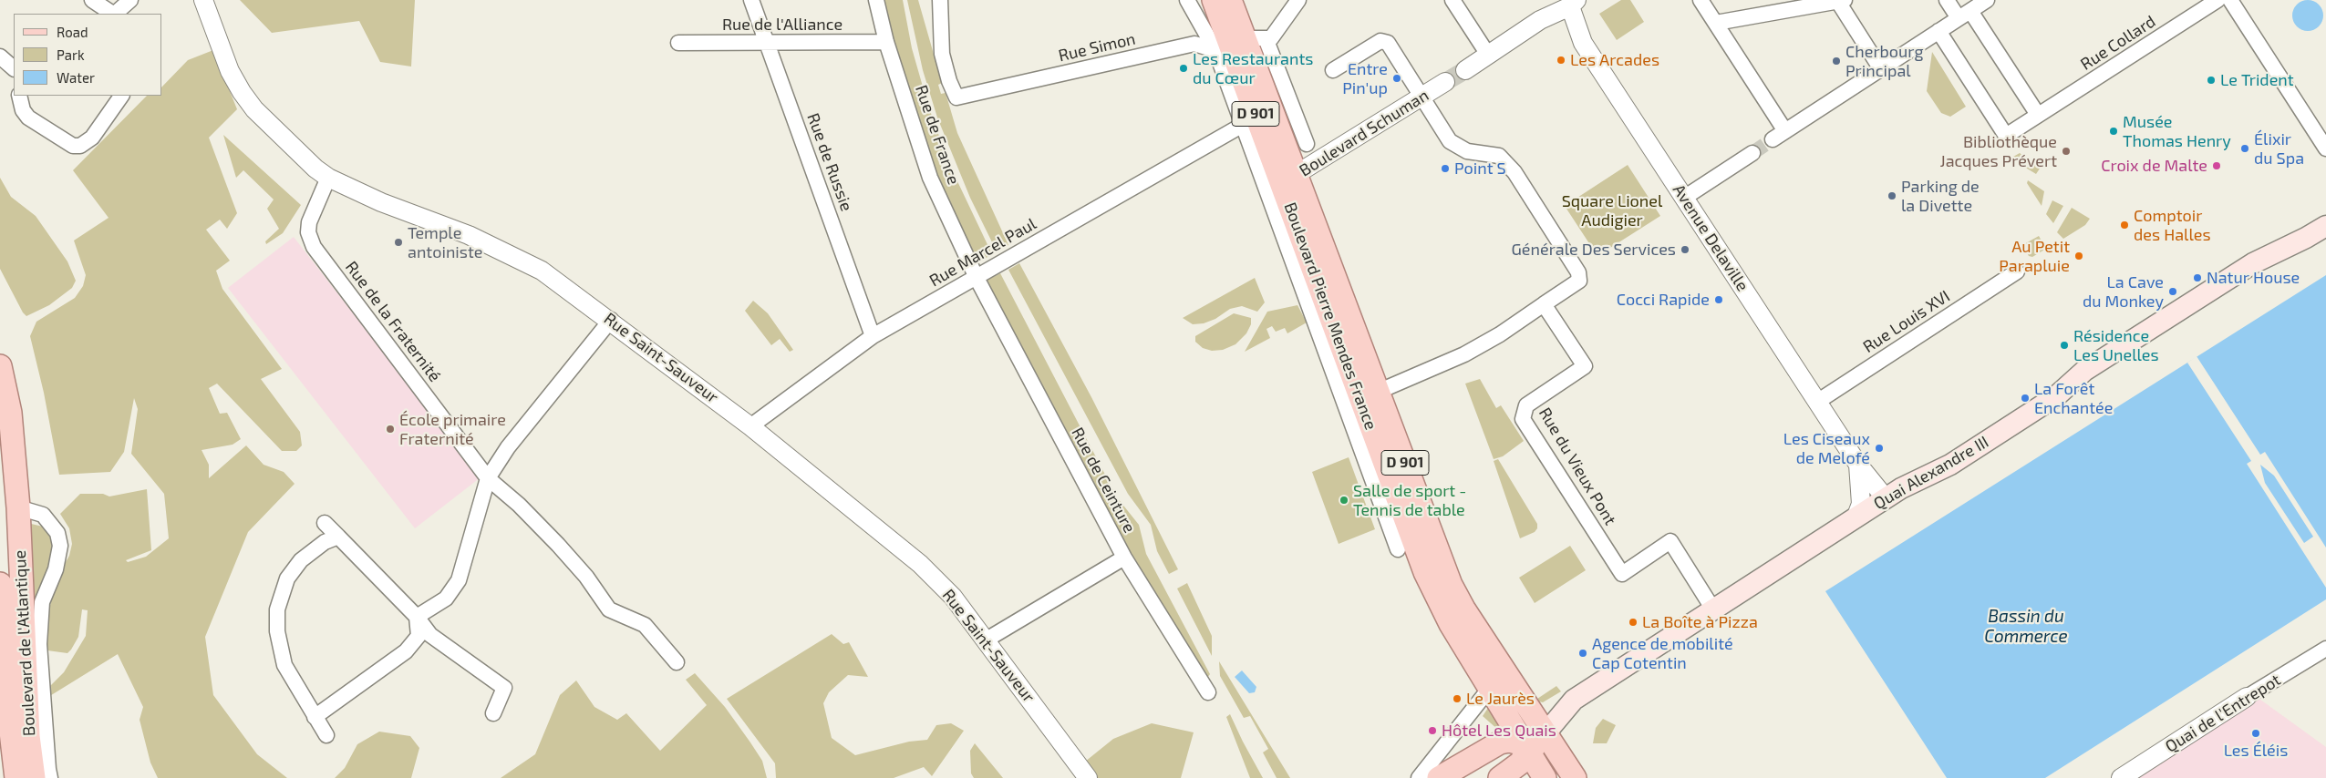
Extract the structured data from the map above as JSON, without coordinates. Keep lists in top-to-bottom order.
{
  "streets": {
    "main road": [
      "D 901",
      "Boulevard Pierre Mendes France",
      "Quai Alexandre III",
      "Boulevard de l'Atlantique"
    ],
    "street": [
      "Rue de l'Alliance",
      "Rue Collard",
      "Rue Simon",
      "Boulevard Schuman",
      "Rue de France",
      "Rue de Russie",
      "Avenue Delaville",
      "Rue Marcel Paul",
      "Rue de la Fraternité",
      "Rue Louis XVI",
      "Rue Saint-Sauveur",
      "Rue du Vieux Pont",
      "Rue de Ceinture",
      "Quai de l'Entrepot"
    ]
  },
  "crossings": [
    ["Rue de l'Alliance", "Rue de France"],
    ["Rue de l'Alliance", "Rue de Russie"],
    ["Rue Simon", "Boulevard Pierre Mendes France"],
    ["D 901", "Boulevard Pierre Mendes France"],
    ["D 901", "Quai Alexandre III"],
    ["Boulevard Schuman", "Boulevard Pierre Mendes France"],
    ["Rue de France", "Rue Marcel Paul"],
    ["Rue de France", "Rue de Ceinture"],
    ["Rue de Russie", "Rue Marcel Paul"],
    ["Avenue Delaville", "Rue Louis XVI"],
    ["Avenue Delaville", "Quai Alexandre III"],
    ["Rue Marcel Paul", "Boulevard Pierre Mendes France"],
    ["Rue Marcel Paul", "Rue Saint-Sauveur"],
    ["Rue Marcel Paul", "Rue de Ceinture"],
    ["Boulevard Pierre Mendes France", "Quai Alexandre III"],
    ["Rue de la Fraternité", "Rue Saint-Sauveur"],
    ["Rue du Vieux Pont", "Quai Alexandre III"]
  ],
  "water": ["Bassin du Commerce"],
  "parks": ["Square Lionel Audigier"],
  "places": [
    "Les Arcades",
    "Cherbourg Principal",
    "Les Restaurants du Cœur",
    "Entre Pin'up",
    "Le Trident",
    "Musée Thomas Henry",
    "Élixir du Spa",
    "Bibliothèque Jacques Prévert",
    "Croix de Malte",
    "Point S",
    "Parking de la Divette",
    "Comptoir des Halles",
    "Temple antoiniste",
    "Générale Des Services",
    "Au Petit Parapluie",
    "Natur House",
    "La Cave du Monkey",
    "Cocci Rapide",
    "Résidence Les Unelles",
    "La Forêt Enchantée",
    "École primaire Fraternité",
    "Les Ciseaux de Melofé",
    "Salle de sport - Tennis de table",
    "La Boîte à Pizza",
    "Agence de mobilité Cap Cotentin",
    "Le Jaurès",
    "Hôtel Les Quais",
    "Les Éléis"
  ],
  "legend": ["Road", "Park", "Water"]
}
